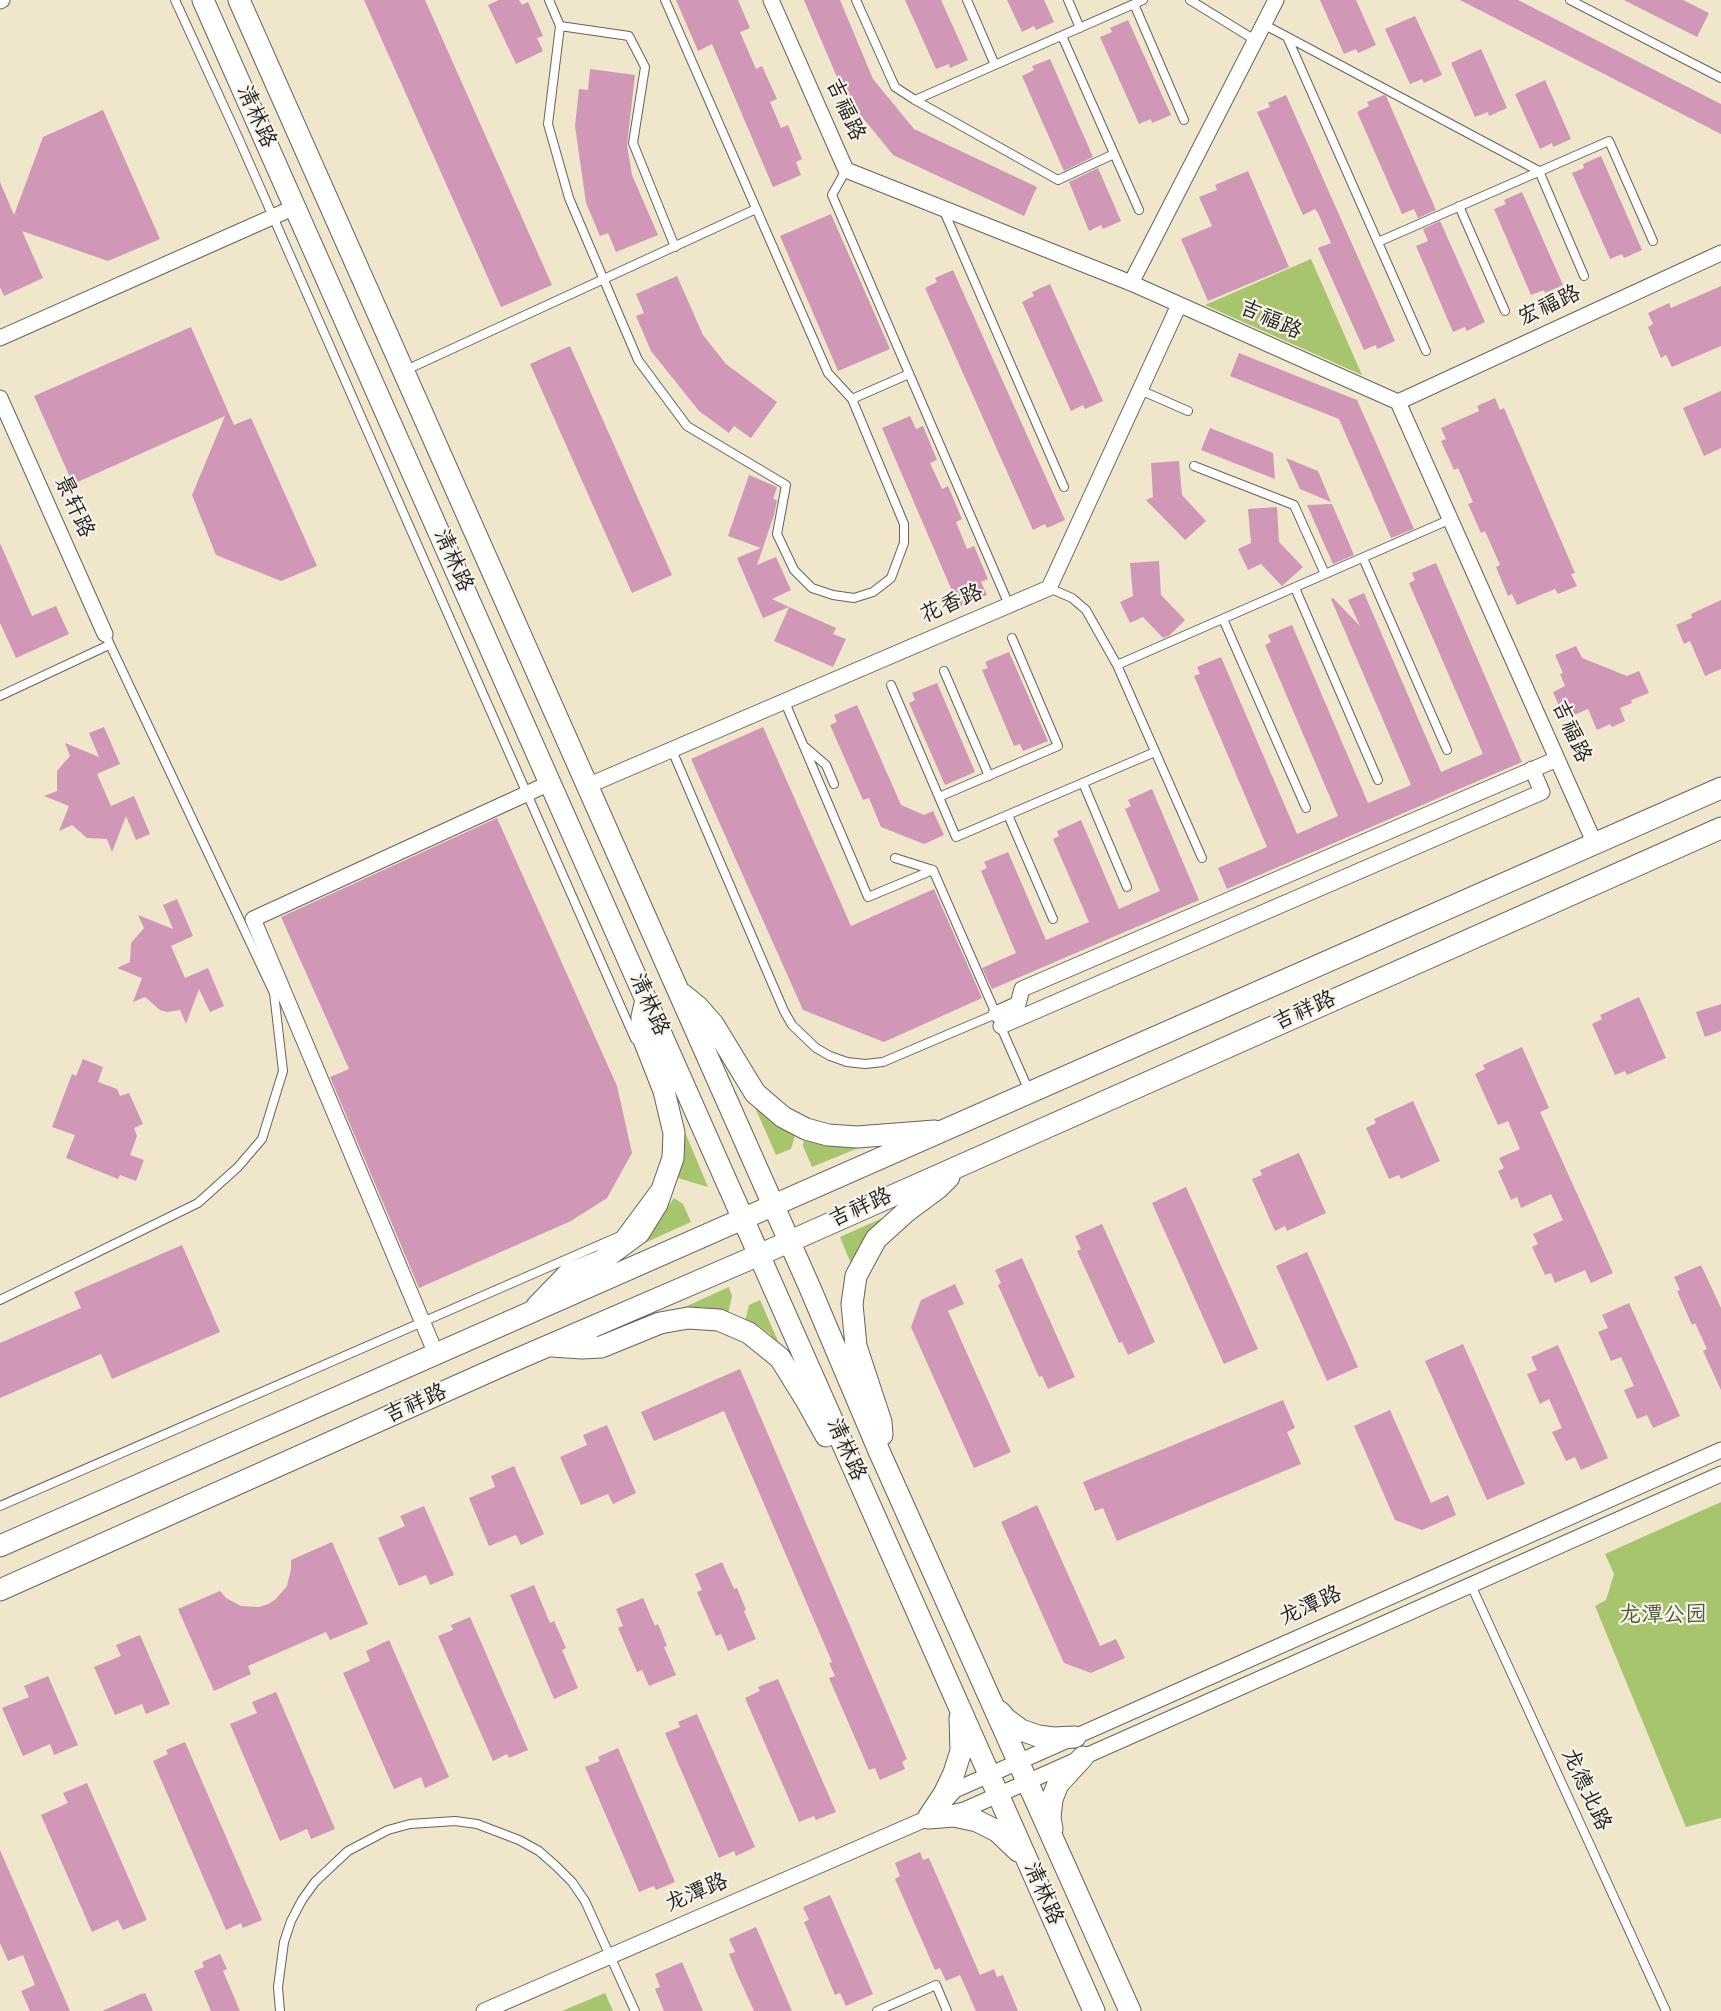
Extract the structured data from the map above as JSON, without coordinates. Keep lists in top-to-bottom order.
{
  "streets": {
    "main road": ["清林路", "吉祥路"],
    "street": [
      "吉福路",
      "宏福路",
      "景轩路",
      "花香路",
      "龙潭路"
    ],
    "lane": ["龙德北路"]
  },
  "crossings": [
    ["吉福路", "宏福路"],
    ["吉福路", "吉祥路"],
    ["清林路", "花香路"],
    ["清林路", "吉祥路"],
    ["清林路", "龙潭路"],
    ["龙潭路", "龙德北路"]
  ],
  "parks": ["龙潭公园"]
}
